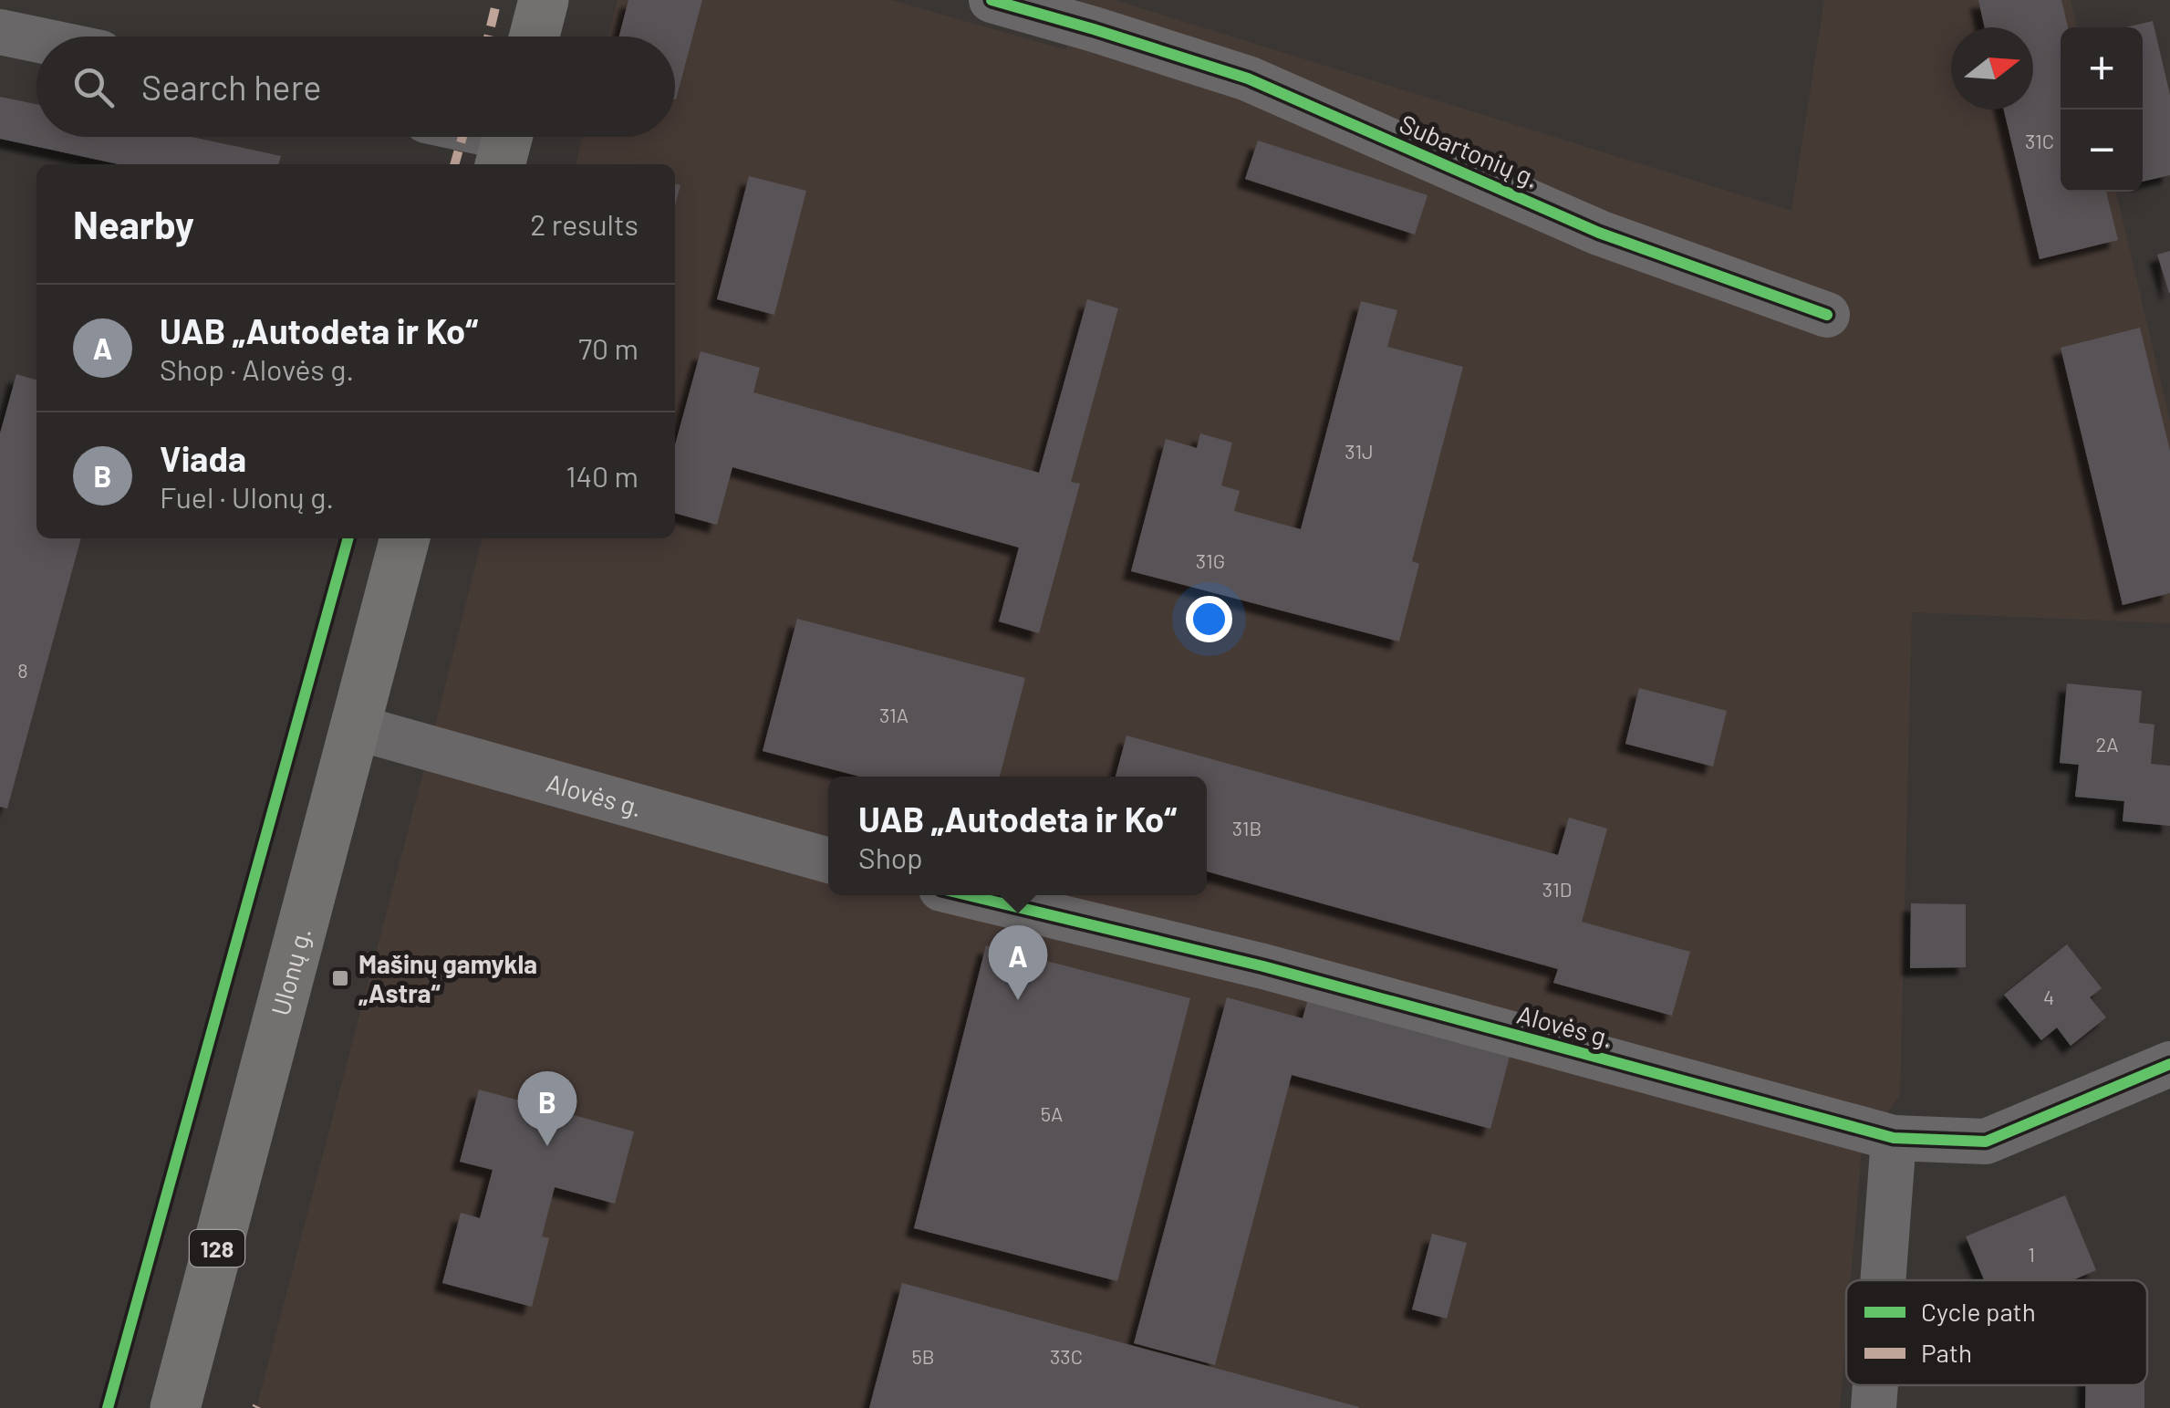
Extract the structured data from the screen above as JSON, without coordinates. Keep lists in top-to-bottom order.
{
  "streets": {
    "main road": ["Ulonų g.", "128"],
    "street": ["Subartonių g.", "Alovės g."]
  },
  "crossings": [
    ["Alovės g.", "Ulonų g."]
  ],
  "places": {
    "transit": ["Mašinų gamykla „Astra“"]
  },
  "house_numbers": [
    "31C",
    "31J",
    "31G",
    "8",
    "31A",
    "2A",
    "31B",
    "31D",
    "4",
    "5A",
    "1",
    "5B",
    "33C"
  ],
  "legend": ["Cycle path", "Path"],
  "north": "right",
  "page": {
    "map_buttons": ["+", "−"],
    "search": "Search here",
    "heading": ["Nearby", "2 results"],
    "list": [
      {
        "mark": "A",
        "name": "UAB „Autodeta ir Ko“",
        "note": "Shop · Alovės g.",
        "value": "70 m"
      },
      {
        "mark": "B",
        "name": "Viada",
        "note": "Fuel · Ulonų g.",
        "value": "140 m"
      }
    ],
    "popup": ["UAB „Autodeta ir Ko“", "Shop"],
    "pins": ["A", "B"]
  }
}
